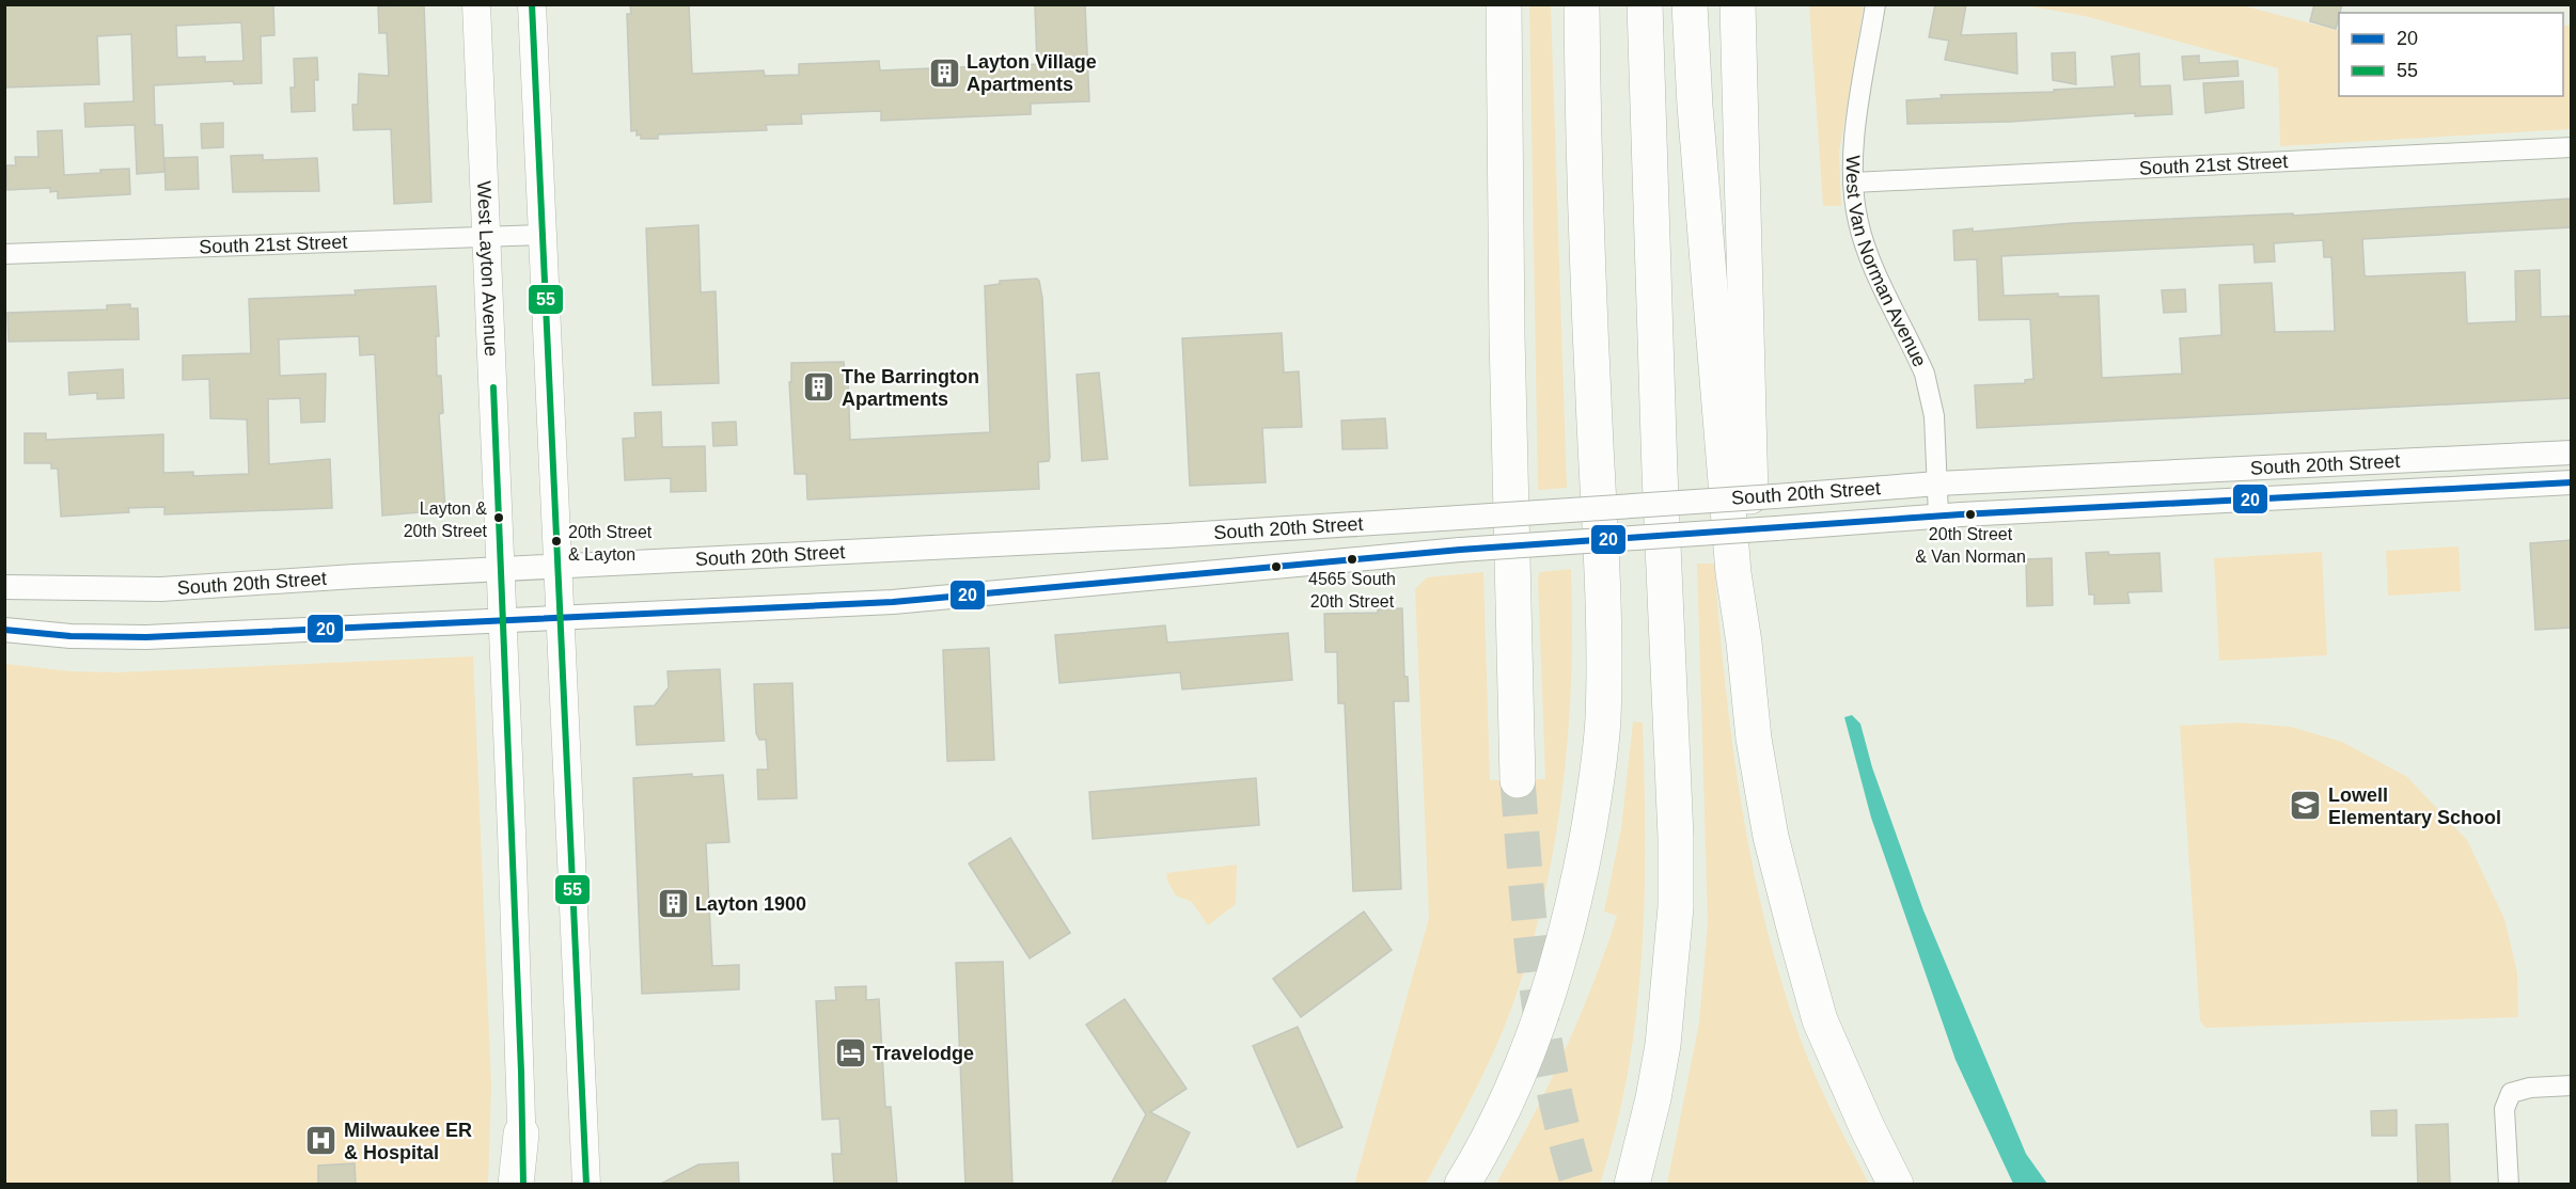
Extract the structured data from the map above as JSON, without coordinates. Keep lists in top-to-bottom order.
{
  "streets": {
    "main road": ["West Layton Avenue"],
    "street": ["South 21st Street", "West Van Norman Avenue", "South 20th Street"]
  },
  "crossings": [
    ["South 21st Street", "West Van Norman Avenue"],
    ["South 21st Street", "West Layton Avenue"],
    ["West Van Norman Avenue", "South 20th Street"],
    ["West Layton Avenue", "South 20th Street"]
  ],
  "places": {
    "building": ["Layton Village Apartments", "The Barrington Apartments", "Layton 1900"],
    "other": [
      "20th Street & Van Norman",
      "Layton & 20th Street",
      "20th Street & Layton",
      "4565 South 20th Street"
    ],
    "school or university": ["Lowell Elementary School"],
    "hotel": ["Travelodge"],
    "hospital": ["Milwaukee ER & Hospital"]
  },
  "lines": ["transit line 55", "transit line 20"],
  "legend": ["20", "55"]
}
